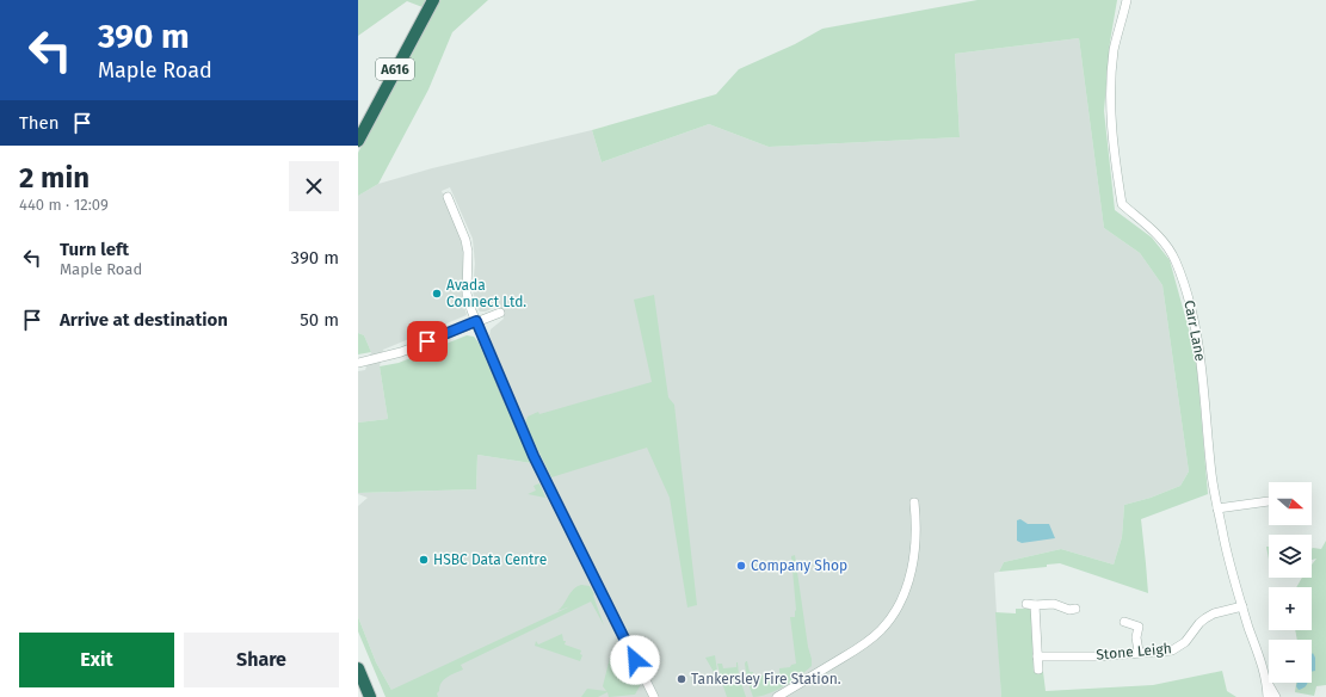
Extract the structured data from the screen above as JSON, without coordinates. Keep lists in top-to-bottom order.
{
  "streets": {
    "highway": ["A616"],
    "street": ["Carr Lane", "Stone Leigh"]
  },
  "crossings": [
    ["Carr Lane", "Stone Leigh"]
  ],
  "places": [
    "Avada Connect Ltd.",
    "HSBC Data Centre",
    "Company Shop",
    "Tankersley Fire Station."
  ],
  "north": "right",
  "page": {
    "turn": ["390 m", "Maple Road"],
    "then": "Then",
    "heading": ["2 min", "440 m · 12:09"],
    "list": [
      {
        "name": "Turn left",
        "note": "Maple Road",
        "value": "390 m"
      },
      {
        "name": "Arrive at destination",
        "value": "50 m"
      }
    ],
    "map_buttons": ["+", "−"],
    "buttons": ["Exit", "Share"]
  }
}
